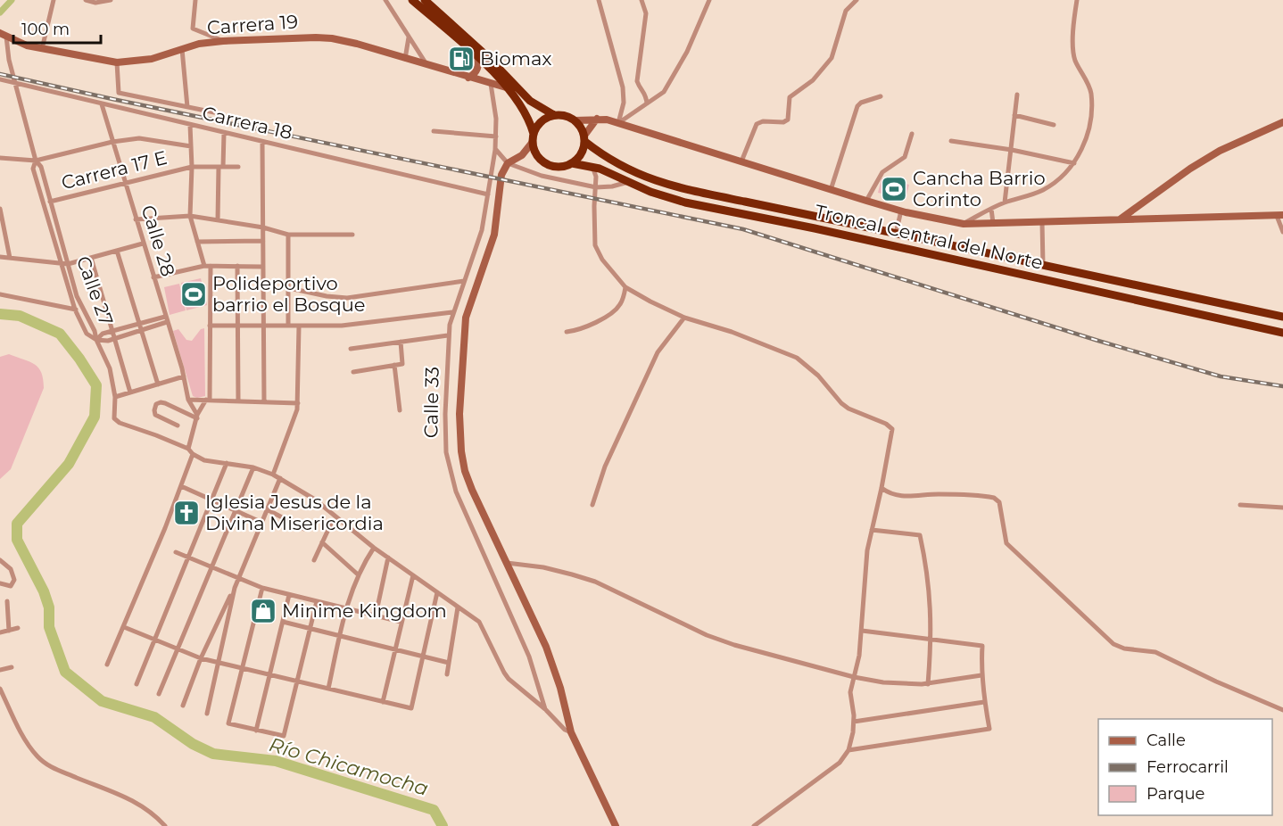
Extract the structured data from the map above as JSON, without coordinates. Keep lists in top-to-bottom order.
{
  "streets": {
    "highway": ["Troncal Central del Norte"],
    "street": [
      "Carrera 19",
      "Carrera 18",
      "Carrera 17 E",
      "Calle 28",
      "Calle 27",
      "Calle 33"
    ]
  },
  "crossings": [
    ["Carrera 19", "Calle 27"],
    ["Carrera 19", "Calle 33"],
    ["Carrera 18", "Calle 28"],
    ["Carrera 18", "Calle 27"],
    ["Carrera 18", "Calle 33"],
    ["Carrera 17 E", "Calle 28"],
    ["Carrera 17 E", "Calle 27"]
  ],
  "water": ["Río Chicamocha"],
  "places": {
    "fuel station": ["Biomax"],
    "sports": ["Cancha Barrio Corinto", "Polideportivo barrio el Bosque"],
    "church": ["Iglesia Jesus de la Divina Misericordia"],
    "shop": ["Minime Kingdom"]
  },
  "legend": ["Calle", "Ferrocarril", "Parque"],
  "scale_bar": "100 m"
}
